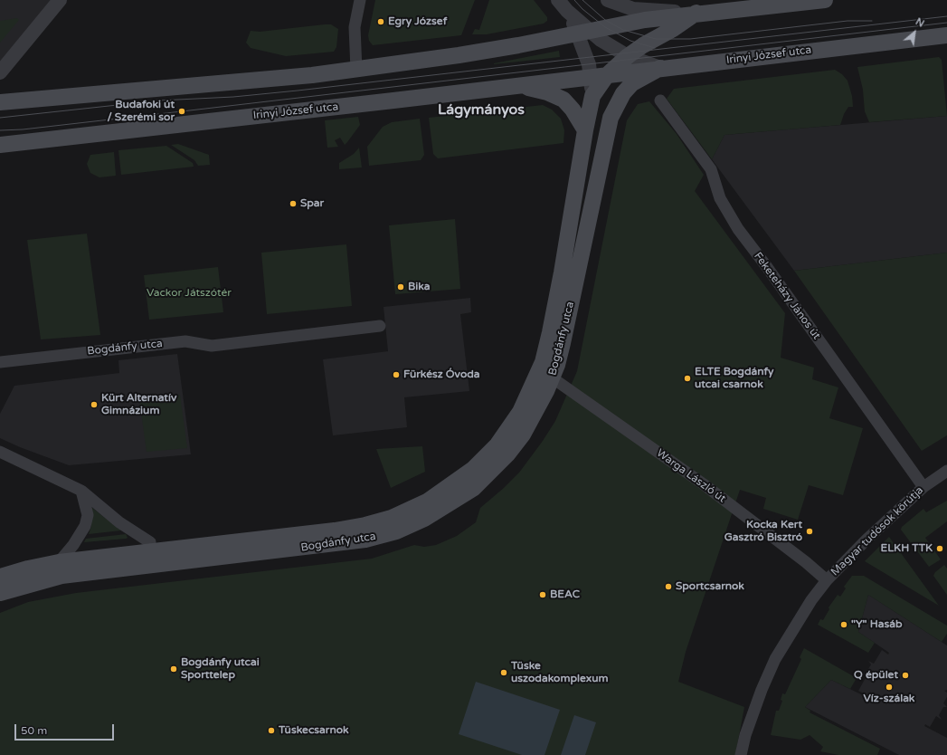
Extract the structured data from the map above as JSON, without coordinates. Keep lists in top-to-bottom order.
{
  "streets": {
    "main road": ["Irinyi József utca", "Bogdánfy utca"],
    "street": ["Feketeházy János út", "Warga László út", "Magyar tudósok körútja"]
  },
  "crossings": [
    ["Irinyi József utca", "Bogdánfy utca"],
    ["Feketeházy János út", "Magyar tudósok körútja"],
    ["Bogdánfy utca", "Warga László út"],
    ["Warga László út", "Magyar tudósok körútja"]
  ],
  "districts": ["Lágymányos"],
  "parks": ["Vackor Játszótér"],
  "places": [
    "Egry József",
    "Budafoki út / Szerémi sor",
    "Spar",
    "Bika",
    "Fürkész Óvoda",
    "ELTE Bogdánfy utcai csarnok",
    "Kürt Alternatív Gimnázium",
    "Kocka Kert Gasztró Bisztró",
    "ELKH TTK",
    "Sportcsarnok",
    "BEAC",
    "\"Y\" Hasáb",
    "Bogdánfy utcai Sporttelep",
    "Tüske uszodakomplexum",
    "Q épület",
    "Víz-szálak",
    "Tüskecsarnok"
  ],
  "scale_bar": "50 m",
  "north": "top right"
}
